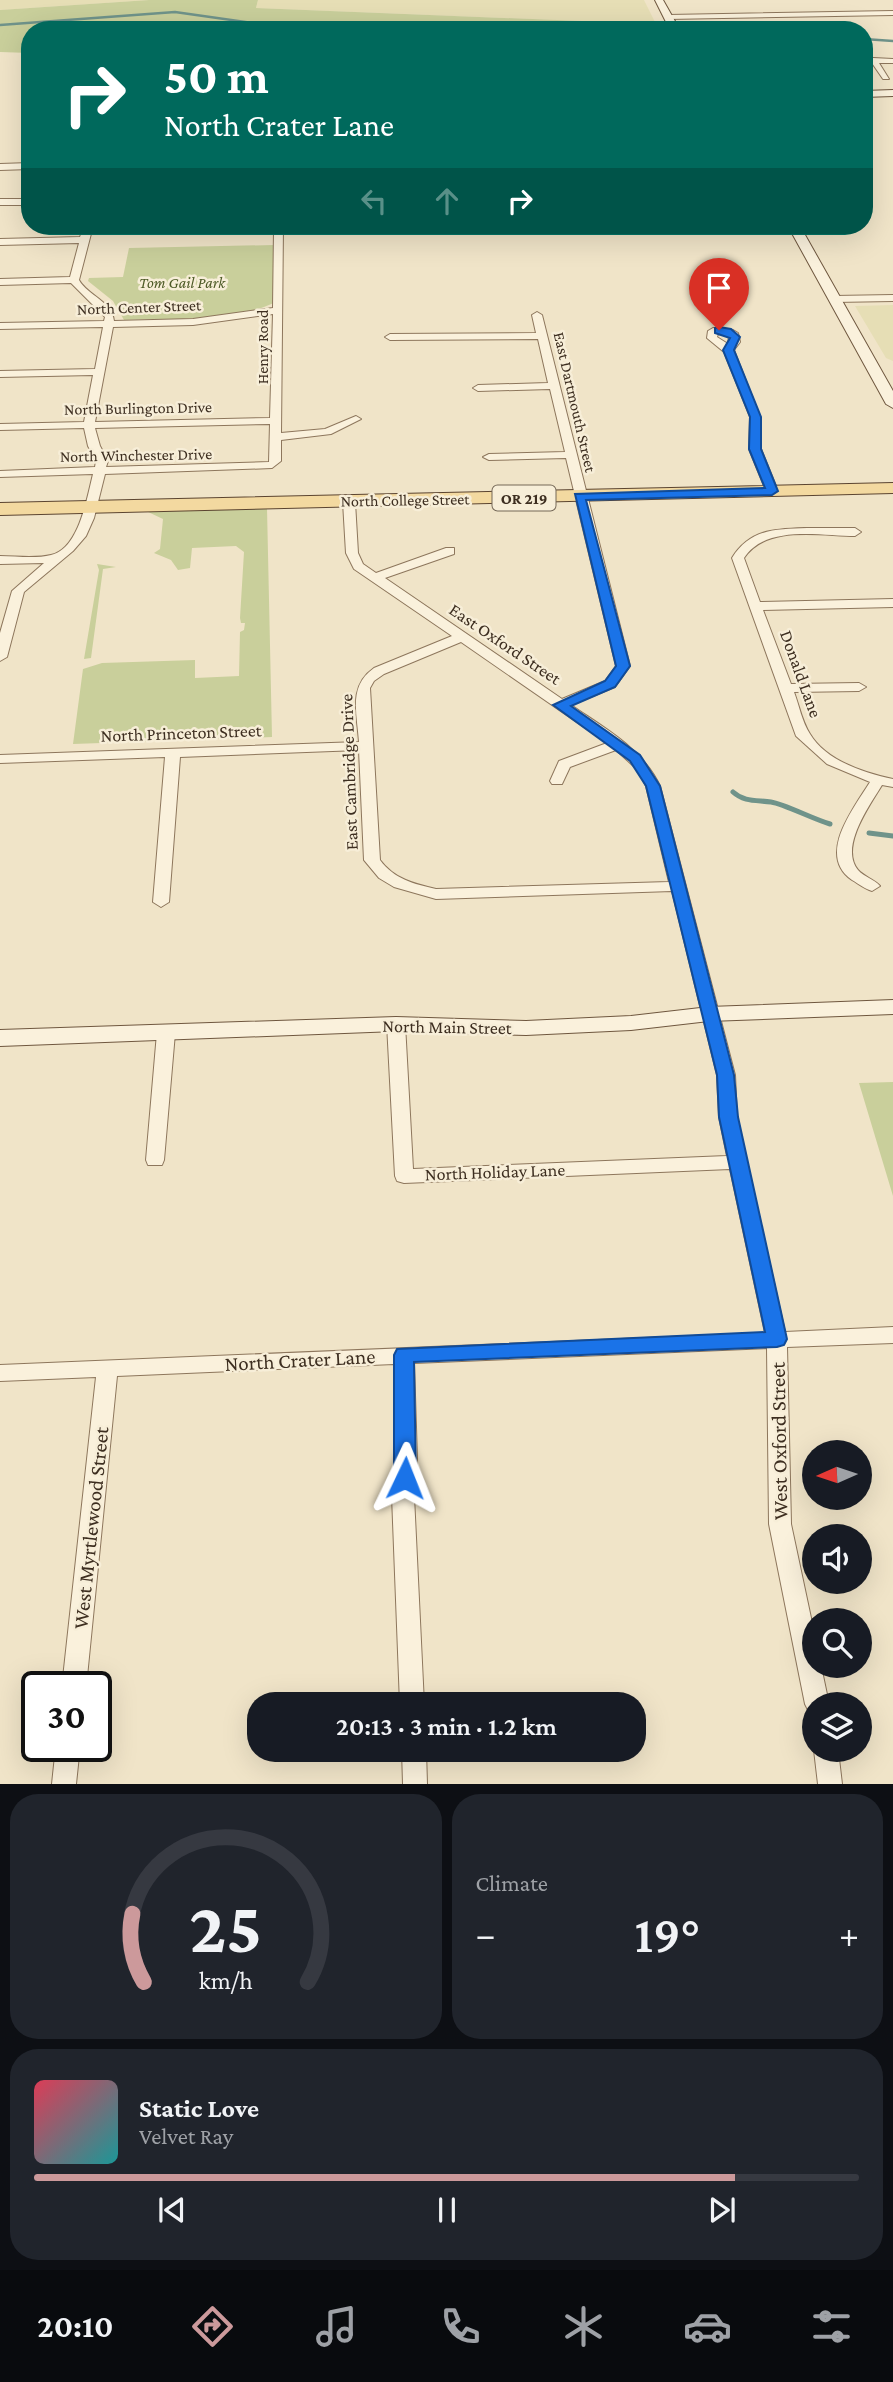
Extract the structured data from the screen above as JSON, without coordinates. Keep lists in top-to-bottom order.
{
  "streets": {
    "main road": ["OR 219", "North College Street", "North Main Street"],
    "street": [
      "North Center Street",
      "Henry Road",
      "East Dartmouth Street",
      "North Burlington Drive",
      "North Winchester Drive",
      "East Oxford Street",
      "Donald Lane",
      "North Princeton Street",
      "East Cambridge Drive",
      "North Holiday Lane",
      "North Crater Lane",
      "West Oxford Street",
      "West Myrtlewood Street"
    ]
  },
  "crossings": [
    ["North Center Street", "Henry Road"],
    ["Henry Road", "North Burlington Drive"],
    ["Henry Road", "North Winchester Drive"],
    ["East Dartmouth Street", "North College Street"],
    ["East Dartmouth Street", "East Oxford Street"],
    ["North College Street", "East Oxford Street"],
    ["East Oxford Street", "East Cambridge Drive"],
    ["East Oxford Street", "North Main Street"],
    ["East Oxford Street", "West Oxford Street"],
    ["North Princeton Street", "East Cambridge Drive"],
    ["North Main Street", "North Holiday Lane"],
    ["North Main Street", "West Oxford Street"],
    ["North Holiday Lane", "West Oxford Street"],
    ["North Crater Lane", "West Oxford Street"],
    ["North Crater Lane", "West Myrtlewood Street"]
  ],
  "parks": ["Tom Gail Park"],
  "north": "left",
  "page": {
    "turn": ["50 m", "North Crater Lane"],
    "limit": "30",
    "trip": "20:13 · 3 min · 1.2 km",
    "tile": "Climate",
    "heat": ["−", "19°", "+"],
    "song": ["Static Love", "Velvet Ray"],
    "tabs": "20:10",
    "gauge": ["25", "km/h"]
  }
}
